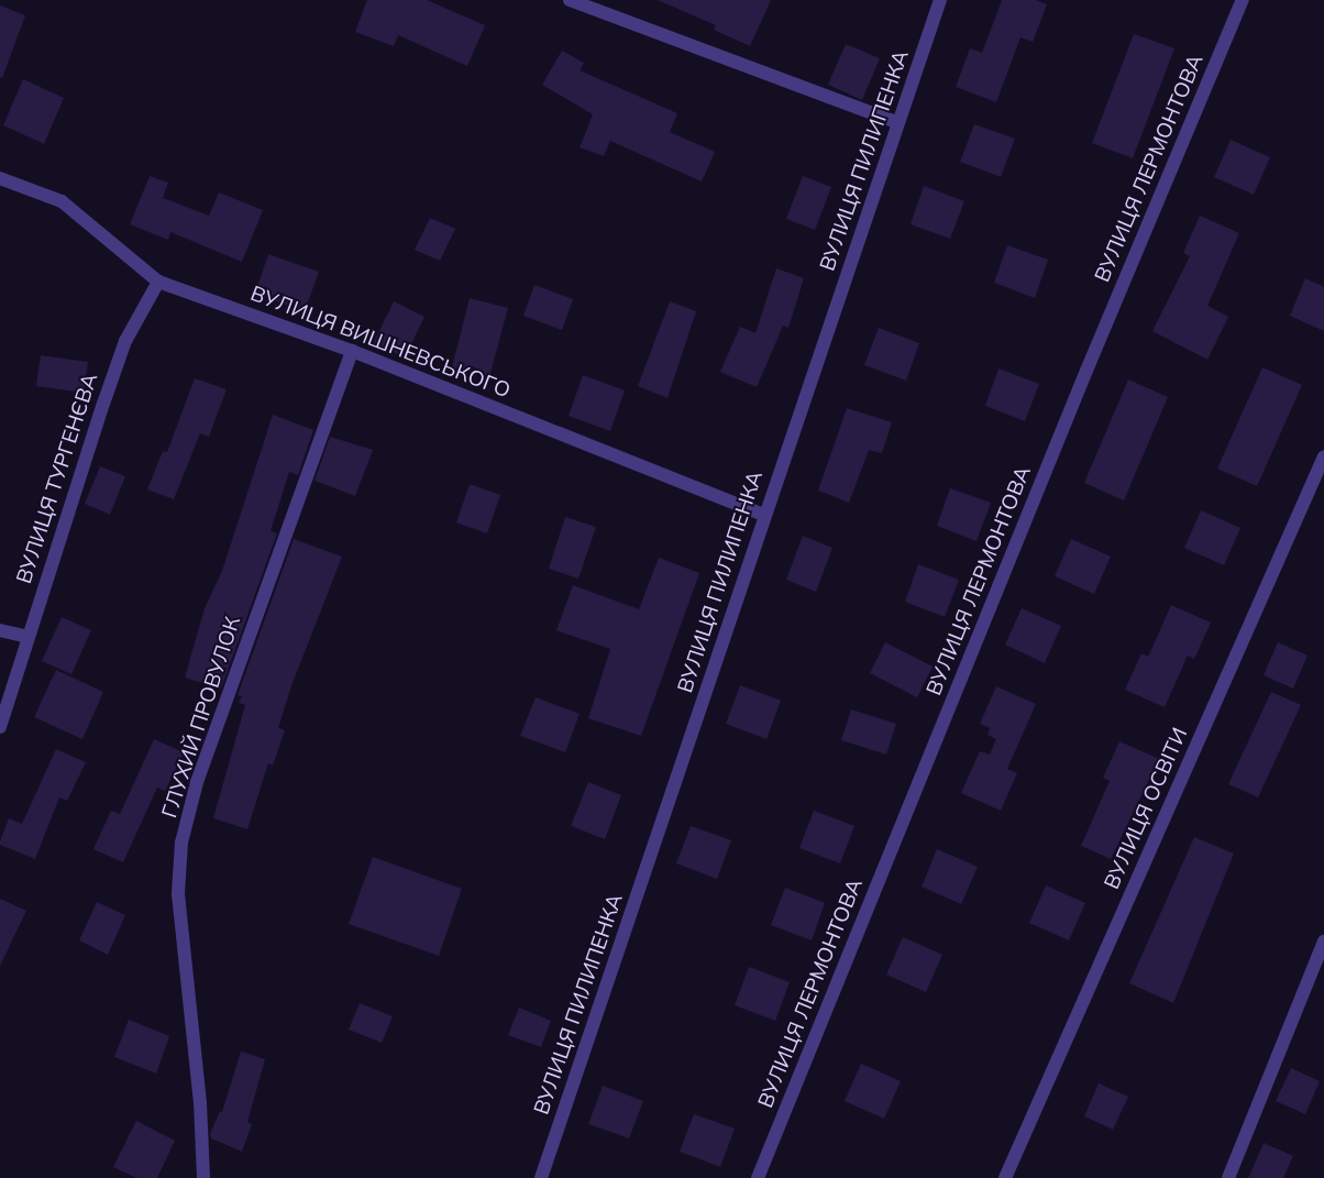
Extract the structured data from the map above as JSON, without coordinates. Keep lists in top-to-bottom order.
{
  "streets": {
    "street": [
      "ВУЛИЦЯ ПИЛИПЕНКА",
      "ВУЛИЦЯ ЛЕРМОНТОВА",
      "ВУЛИЦЯ ВИШНЕВСЬКОГО",
      "ВУЛИЦЯ ТУРГЕНЄВА",
      "ГЛУХИЙ ПРОВУЛОК",
      "ВУЛИЦЯ ОСВІТИ"
    ]
  },
  "crossings": [
    ["ВУЛИЦЯ ПИЛИПЕНКА", "ВУЛИЦЯ ВИШНЕВСЬКОГО"],
    ["ВУЛИЦЯ ВИШНЕВСЬКОГО", "ВУЛИЦЯ ТУРГЕНЄВА"],
    ["ВУЛИЦЯ ВИШНЕВСЬКОГО", "ГЛУХИЙ ПРОВУЛОК"]
  ]
}
